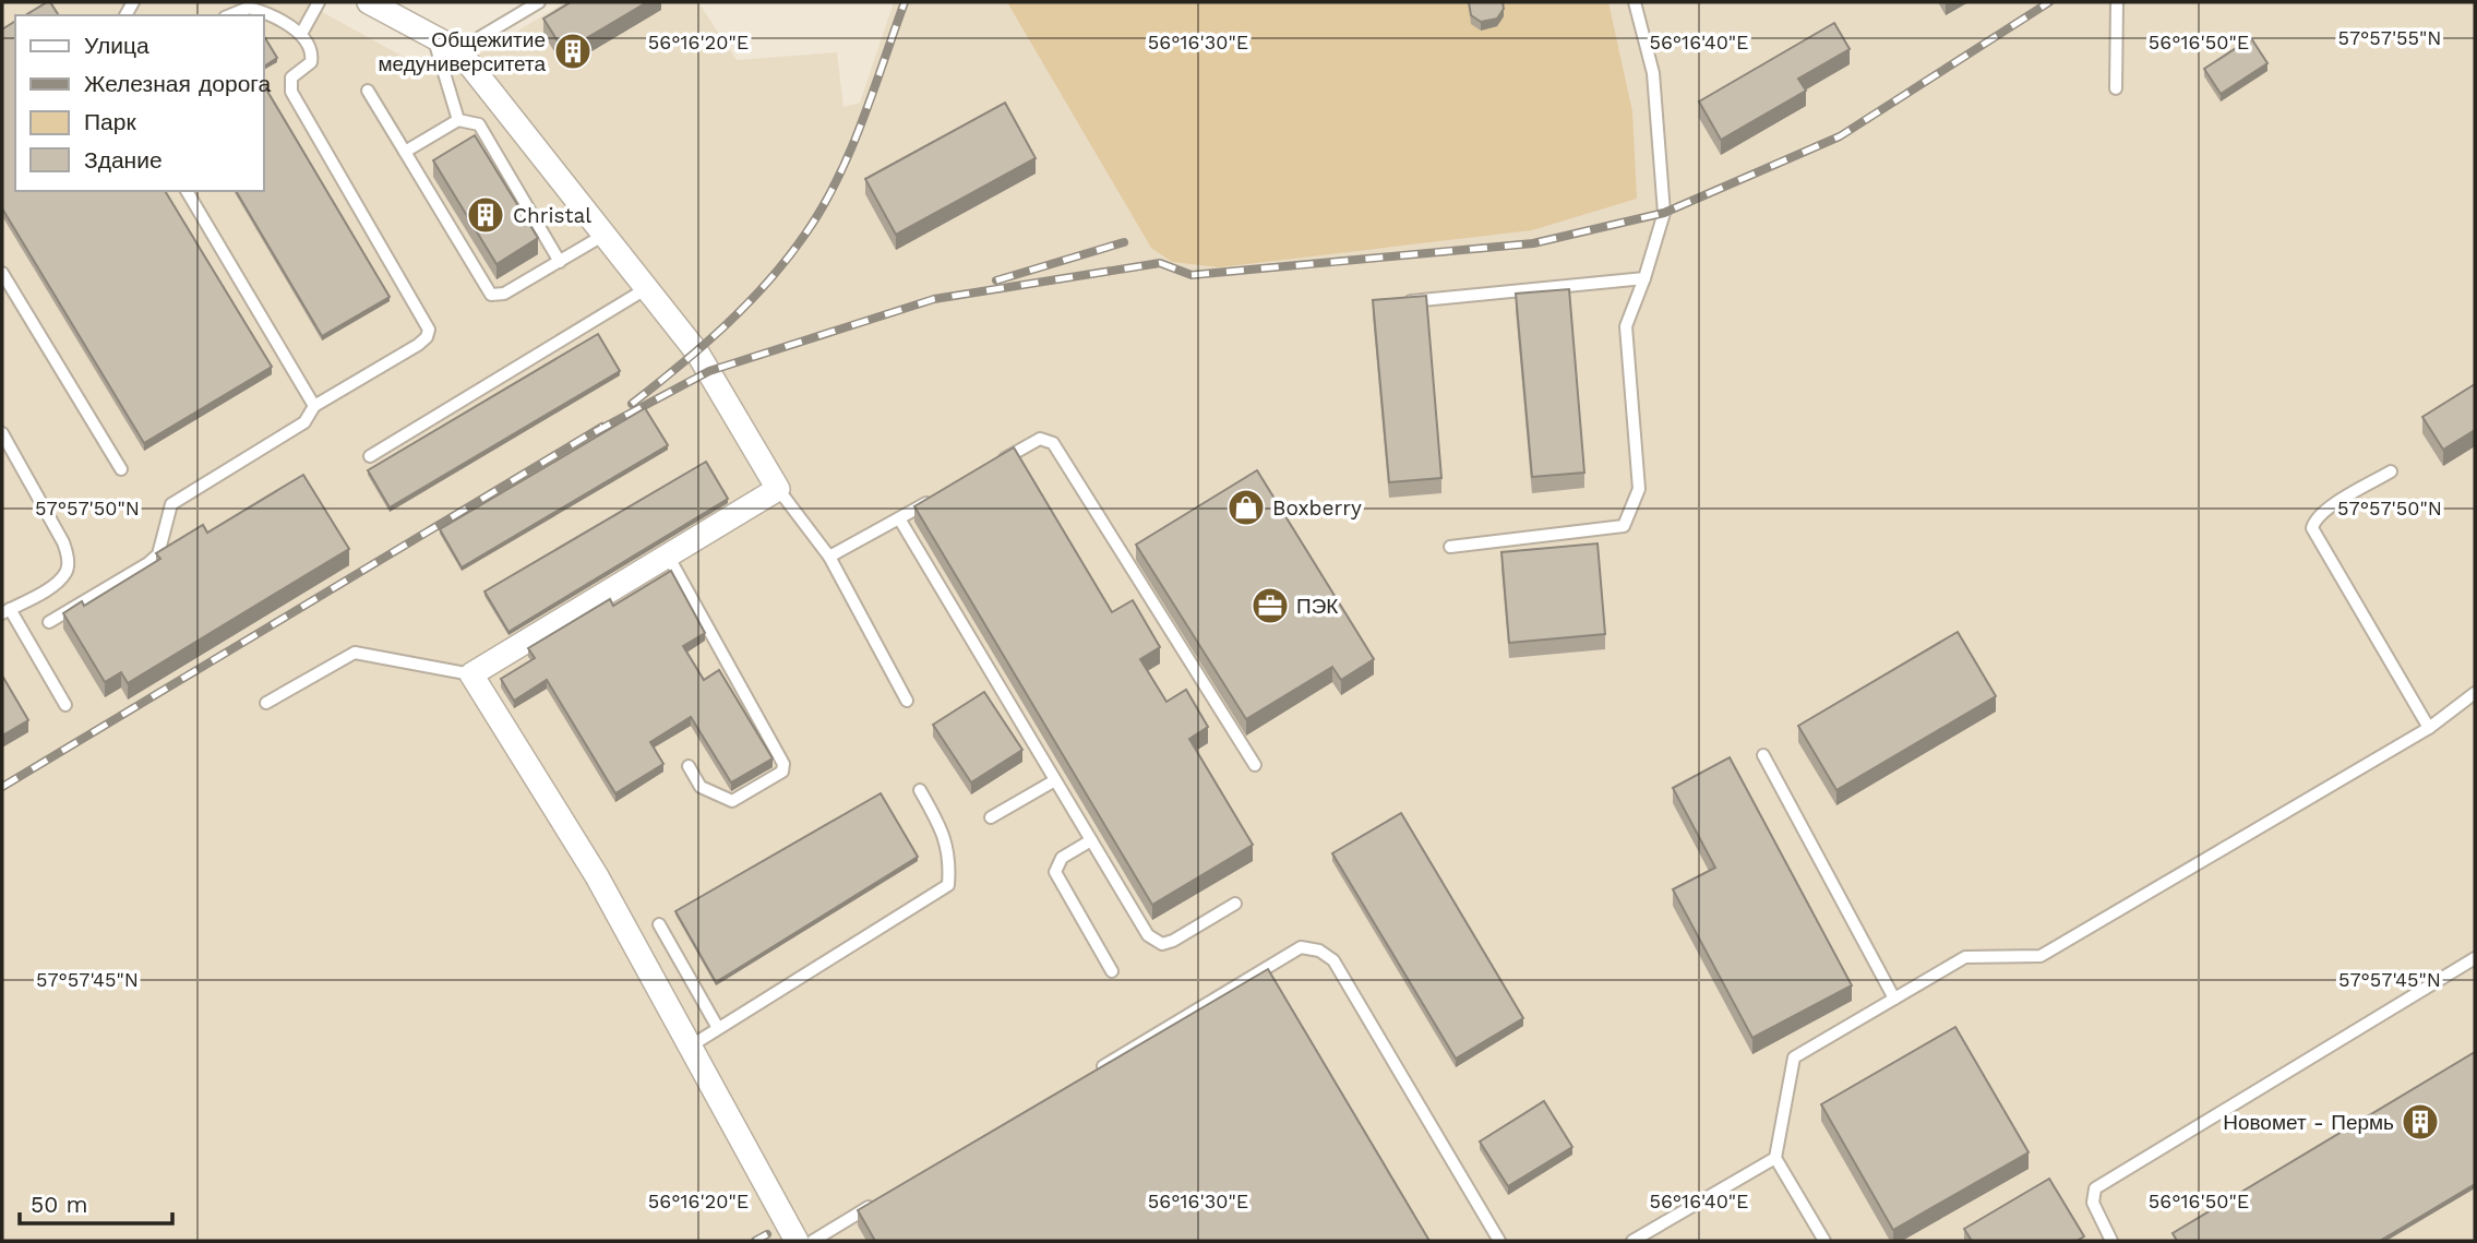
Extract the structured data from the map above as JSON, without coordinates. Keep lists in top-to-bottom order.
{
  "places": {
    "building": ["Общежитие медуниверситета", "Christal", "Новомет - Пермь"],
    "shop": ["Boxberry"],
    "office": ["ПЭК"]
  },
  "legend": [
    "Улица",
    "Железная дорога",
    "Парк",
    "Здание"
  ],
  "scale_bar": "50 m",
  "coordinates": [
    "57°57'55\"N",
    "56°16'20\"E",
    "56°16'30\"E",
    "56°16'40\"E",
    "56°16'50\"E",
    "57°57'50\"N",
    "57°57'45\"N"
  ]
}
